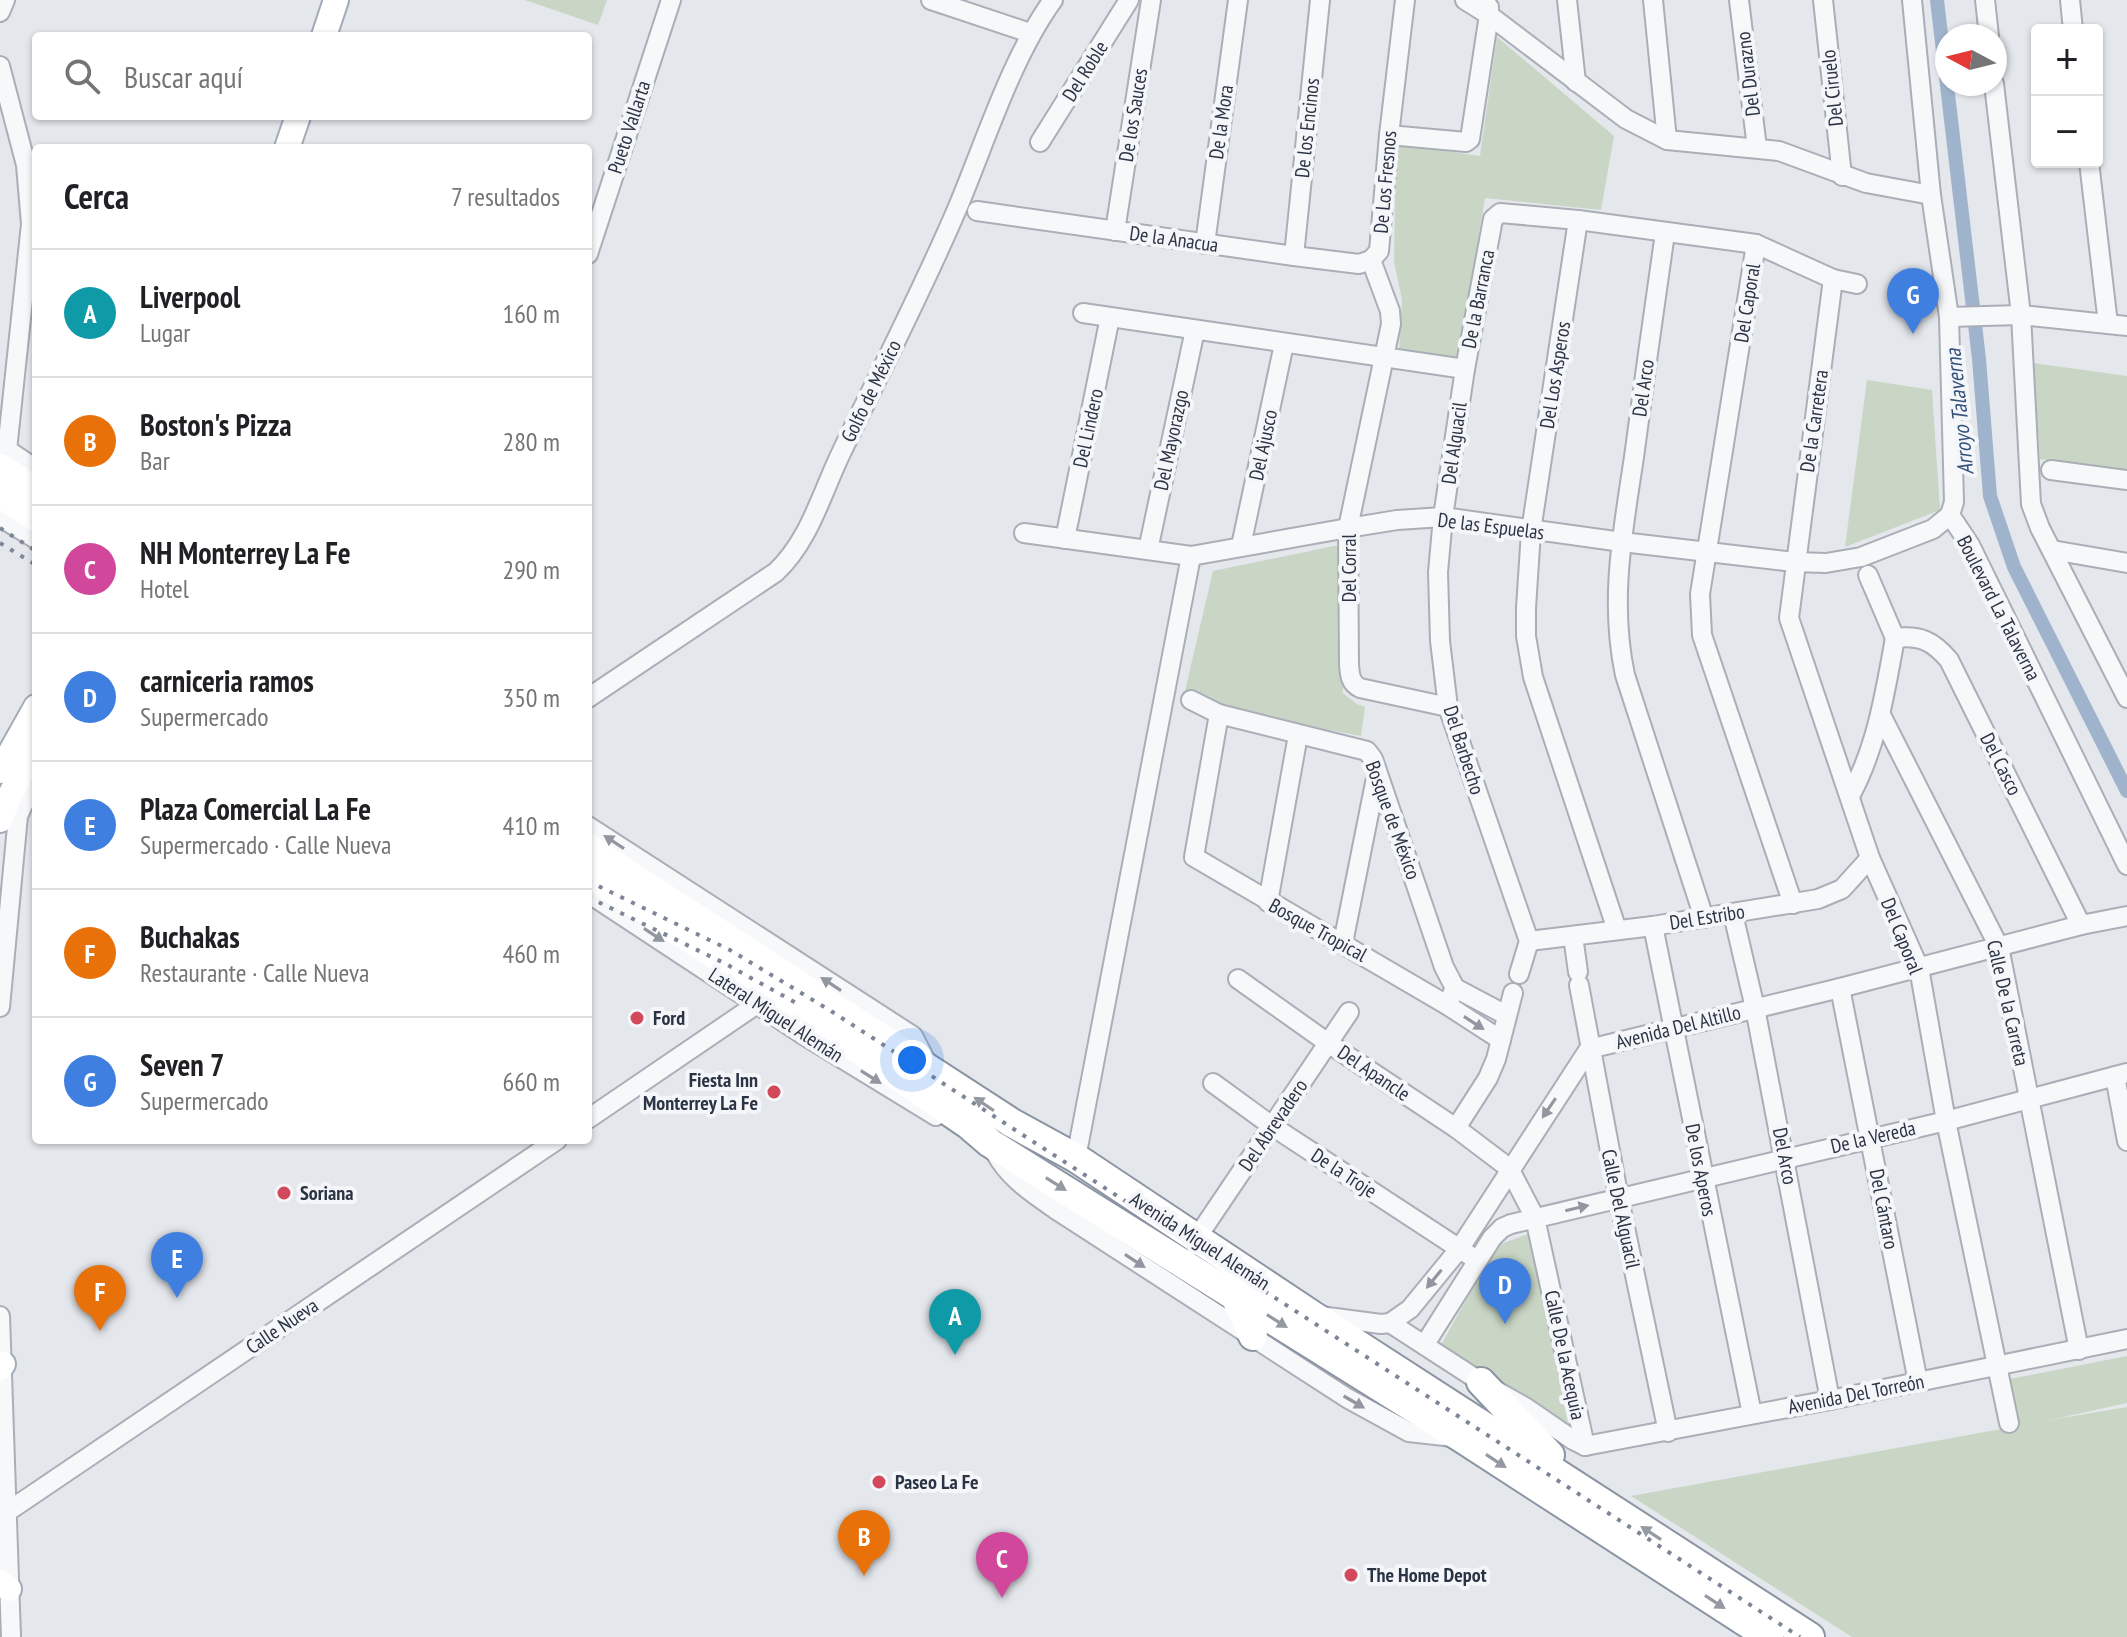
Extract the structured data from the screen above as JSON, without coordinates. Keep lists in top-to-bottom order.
{
  "streets": {
    "highway": ["Avenida Miguel Alemán"],
    "street": [
      "Del Roble",
      "Del Durazno",
      "Del Ciruelo",
      "De los Sauces",
      "De la Mora",
      "Pueto Vallarta",
      "De los Encinos",
      "De Los Fresnos",
      "De la Anacua",
      "De la Barranca",
      "Del Caporal",
      "Del Los Asperos",
      "Del Arco",
      "Golfo de México",
      "De la Carretera",
      "Del Lindero",
      "Del Mayorazgo",
      "Del Alguacil",
      "Del Ajusco",
      "De las Espuelas",
      "Del Corral",
      "Boulevard La Talaverna",
      "Del Barbecho",
      "Del Casco",
      "Bosque de México",
      "Del Estribo",
      "Bosque Tropical",
      "Calle De la Carreta",
      "Lateral Miguel Alemán",
      "Avenida Del Altillo",
      "Del Apancle",
      "Del Abrevadero",
      "De la Vereda",
      "De los Aperos",
      "De la Troje",
      "Calle Del Alguacil",
      "Del Cántaro",
      "Calle Nueva",
      "Calle De la Acequia",
      "Avenida Del Torreón"
    ]
  },
  "crossings": [
    ["De los Sauces", "De la Anacua"],
    ["De la Mora", "De la Anacua"],
    ["De los Encinos", "De la Anacua"],
    ["De Los Fresnos", "De la Anacua"],
    ["De Los Fresnos", "De la Barranca"],
    ["De Los Fresnos", "Del Corral"],
    ["De la Barranca", "Del Caporal"],
    ["De la Barranca", "Del Los Asperos"],
    ["De la Barranca", "Del Arco"],
    ["De la Barranca", "De la Carretera"],
    ["De la Barranca", "Del Lindero"],
    ["De la Barranca", "Del Mayorazgo"],
    ["De la Barranca", "Del Alguacil"],
    ["De la Barranca", "Del Ajusco"],
    ["De la Barranca", "Del Corral"],
    ["Del Caporal", "De la Carretera"],
    ["Del Caporal", "De las Espuelas"],
    ["Del Caporal", "Del Estribo"],
    ["Del Caporal", "Avenida Del Altillo"],
    ["Del Caporal", "De la Vereda"],
    ["Del Caporal", "Avenida Del Torreón"],
    ["Del Los Asperos", "De las Espuelas"],
    ["Del Arco", "De las Espuelas"],
    ["Del Arco", "Del Estribo"],
    ["Del Arco", "Avenida Del Altillo"],
    ["Del Arco", "De la Vereda"],
    ["Del Arco", "Avenida Del Torreón"],
    ["De la Carretera", "De las Espuelas"],
    ["Del Lindero", "De las Espuelas"],
    ["Del Mayorazgo", "De las Espuelas"],
    ["Del Alguacil", "De las Espuelas"],
    ["Del Alguacil", "Del Barbecho"],
    ["Del Ajusco", "De las Espuelas"],
    ["De las Espuelas", "Del Corral"],
    ["De las Espuelas", "Boulevard La Talaverna"],
    ["De las Espuelas", "Del Barbecho"],
    ["Del Corral", "Del Barbecho"],
    ["Del Barbecho", "Del Estribo"],
    ["Del Casco", "Avenida Del Altillo"],
    ["Bosque de México", "Bosque Tropical"],
    ["Del Estribo", "De los Aperos"],
    ["Del Estribo", "Calle Del Alguacil"],
    ["Calle De la Carreta", "Avenida Del Altillo"],
    ["Calle De la Carreta", "De la Vereda"],
    ["Calle De la Carreta", "Avenida Del Torreón"],
    ["Lateral Miguel Alemán", "Avenida Miguel Alemán"],
    ["Avenida Del Altillo", "Del Apancle"],
    ["Avenida Del Altillo", "De los Aperos"],
    ["Avenida Del Altillo", "De la Troje"],
    ["Avenida Del Altillo", "Calle Del Alguacil"],
    ["Avenida Del Altillo", "Del Cántaro"],
    ["Avenida Del Altillo", "Calle De la Acequia"],
    ["Del Apancle", "Del Abrevadero"],
    ["Del Apancle", "Calle De la Acequia"],
    ["Del Abrevadero", "De la Troje"],
    ["Del Abrevadero", "Avenida Miguel Alemán"],
    ["De la Vereda", "De los Aperos"],
    ["De la Vereda", "De la Troje"],
    ["De la Vereda", "Calle Del Alguacil"],
    ["De la Vereda", "Del Cántaro"],
    ["De la Vereda", "Calle De la Acequia"],
    ["De los Aperos", "Avenida Del Torreón"],
    ["Calle Del Alguacil", "Avenida Del Torreón"],
    ["Del Cántaro", "Avenida Del Torreón"],
    ["Calle De la Acequia", "Avenida Del Torreón"]
  ],
  "water": ["Arroyo Talaverna"],
  "places": [
    "Ford",
    "Fiesta Inn Monterrey La Fe",
    "Soriana",
    "Paseo La Fe",
    "The Home Depot"
  ],
  "north": "left",
  "page": {
    "map_buttons": ["+", "−"],
    "search": "Buscar aquí",
    "heading": ["Cerca", "7 resultados"],
    "list": [
      {
        "mark": "A",
        "name": "Liverpool",
        "note": "Lugar",
        "value": "160 m"
      },
      {
        "mark": "B",
        "name": "Boston's Pizza",
        "note": "Bar",
        "value": "280 m"
      },
      {
        "mark": "C",
        "name": "NH Monterrey La Fe",
        "note": "Hotel",
        "value": "290 m"
      },
      {
        "mark": "D",
        "name": "carniceria ramos",
        "note": "Supermercado",
        "value": "350 m"
      },
      {
        "mark": "E",
        "name": "Plaza Comercial La Fe",
        "note": "Supermercado · Calle Nueva",
        "value": "410 m"
      },
      {
        "mark": "F",
        "name": "Buchakas",
        "note": "Restaurante · Calle Nueva",
        "value": "460 m"
      },
      {
        "mark": "G",
        "name": "Seven 7",
        "note": "Supermercado",
        "value": "660 m"
      }
    ],
    "pins": [
      "G",
      "E",
      "D",
      "F",
      "A",
      "B",
      "C"
    ]
  }
}
